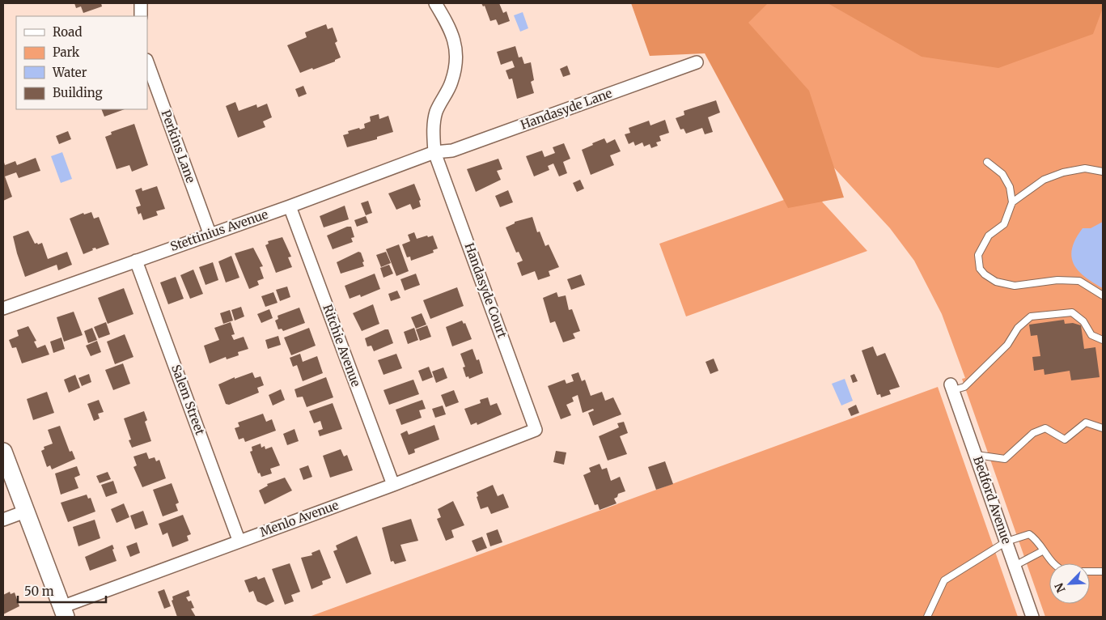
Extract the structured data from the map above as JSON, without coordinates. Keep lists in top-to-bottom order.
{
  "streets": {
    "street": [
      "Handasyde Lane",
      "Perkins Lane",
      "Stettinius Avenue",
      "Handasyde Court",
      "Ritchie Avenue",
      "Salem Street",
      "Bedford Avenue",
      "Menlo Avenue"
    ]
  },
  "crossings": [
    ["Handasyde Lane", "Stettinius Avenue"],
    ["Handasyde Lane", "Handasyde Court"],
    ["Perkins Lane", "Stettinius Avenue"],
    ["Stettinius Avenue", "Handasyde Court"],
    ["Stettinius Avenue", "Ritchie Avenue"],
    ["Stettinius Avenue", "Salem Street"],
    ["Handasyde Court", "Menlo Avenue"],
    ["Ritchie Avenue", "Menlo Avenue"],
    ["Salem Street", "Menlo Avenue"]
  ],
  "legend": [
    "Road",
    "Park",
    "Water",
    "Building"
  ],
  "scale_bar": "50 m",
  "north": "bottom left"
}
